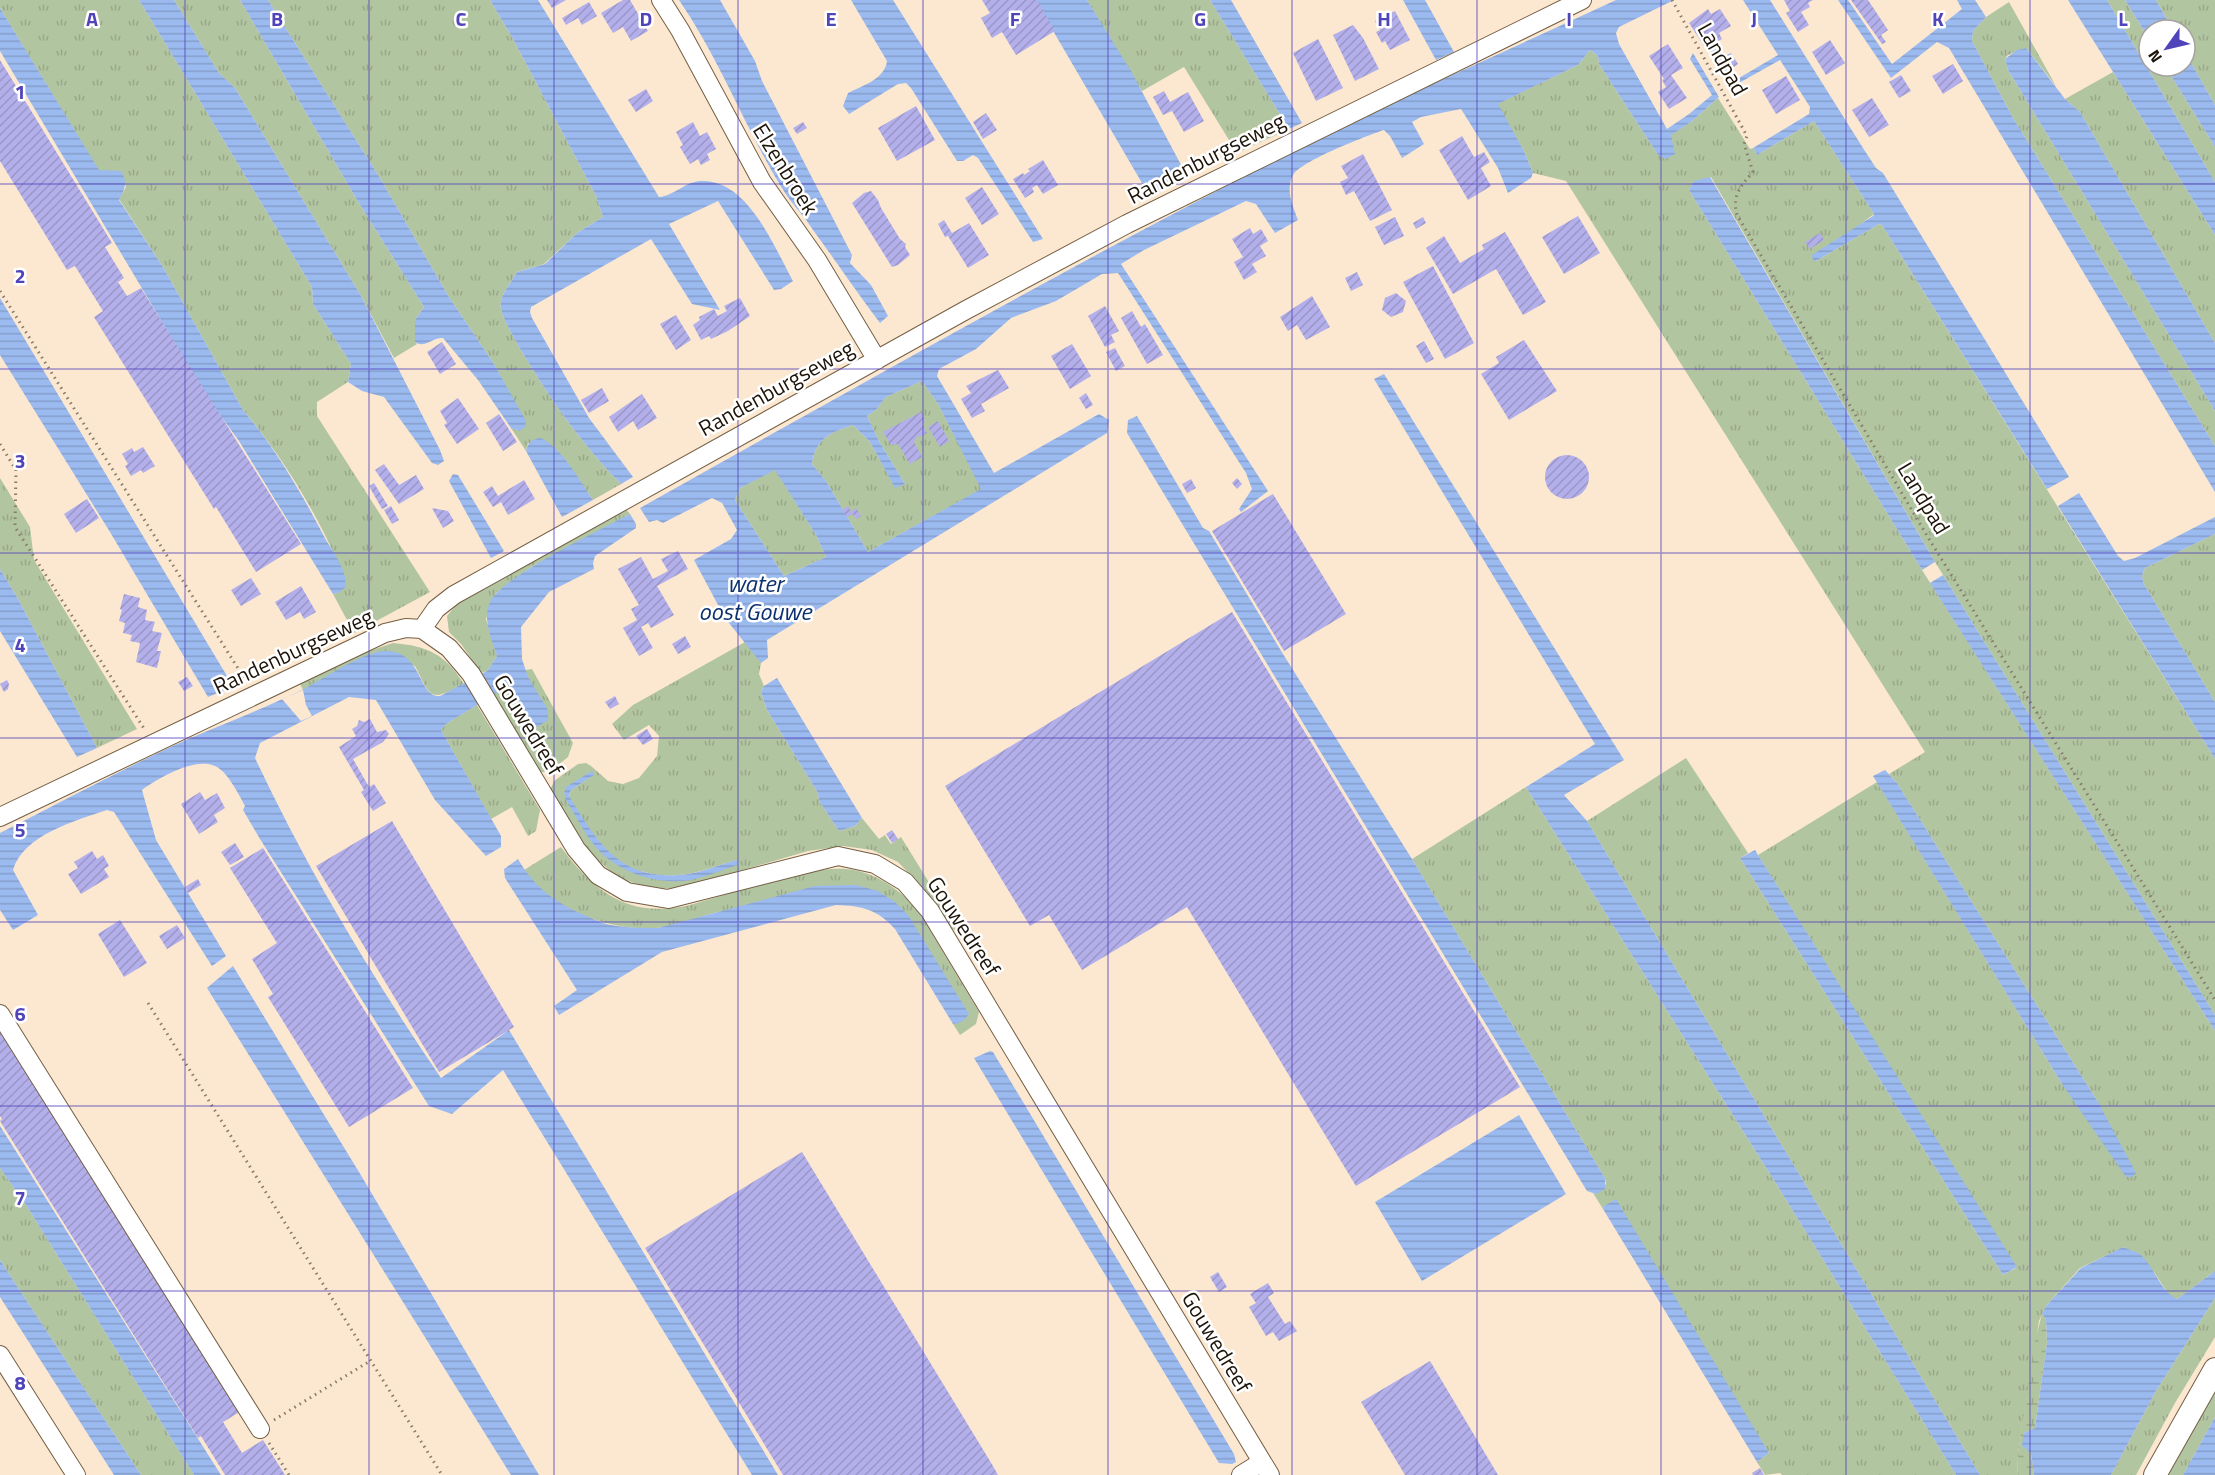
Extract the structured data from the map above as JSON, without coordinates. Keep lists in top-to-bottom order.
{
  "streets": {
    "street": ["Randenburgseweg", "Elzenbroek", "Gouwedreef"],
    "path": ["Landpad"]
  },
  "crossings": [
    ["Randenburgseweg", "Elzenbroek"],
    ["Randenburgseweg", "Gouwedreef"]
  ],
  "water": ["water oost Gouwe"],
  "north": "bottom left",
  "grid": {
    "columns": [
      "A",
      "B",
      "C",
      "D",
      "E",
      "F",
      "G",
      "H",
      "I",
      "J",
      "K",
      "L"
    ],
    "rows": [
      "1",
      "2",
      "3",
      "4",
      "5",
      "6",
      "7",
      "8"
    ]
  }
}
